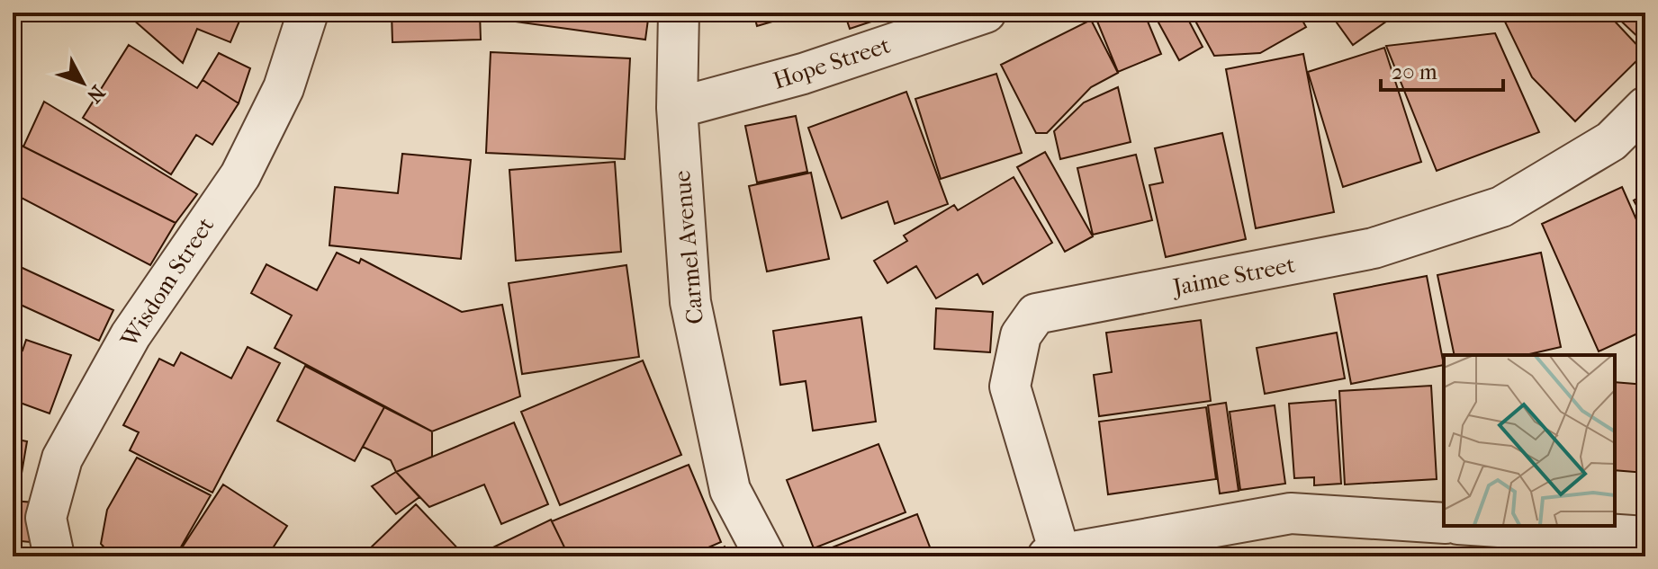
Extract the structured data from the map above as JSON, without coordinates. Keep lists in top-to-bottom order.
{
  "streets": {
    "street": [
      "Hope Street",
      "Carmel Avenue",
      "Jaime Street",
      "Wisdom Street"
    ]
  },
  "crossings": [
    ["Hope Street", "Carmel Avenue"]
  ],
  "scale_bar": "20 m",
  "north": "bottom right"
}
